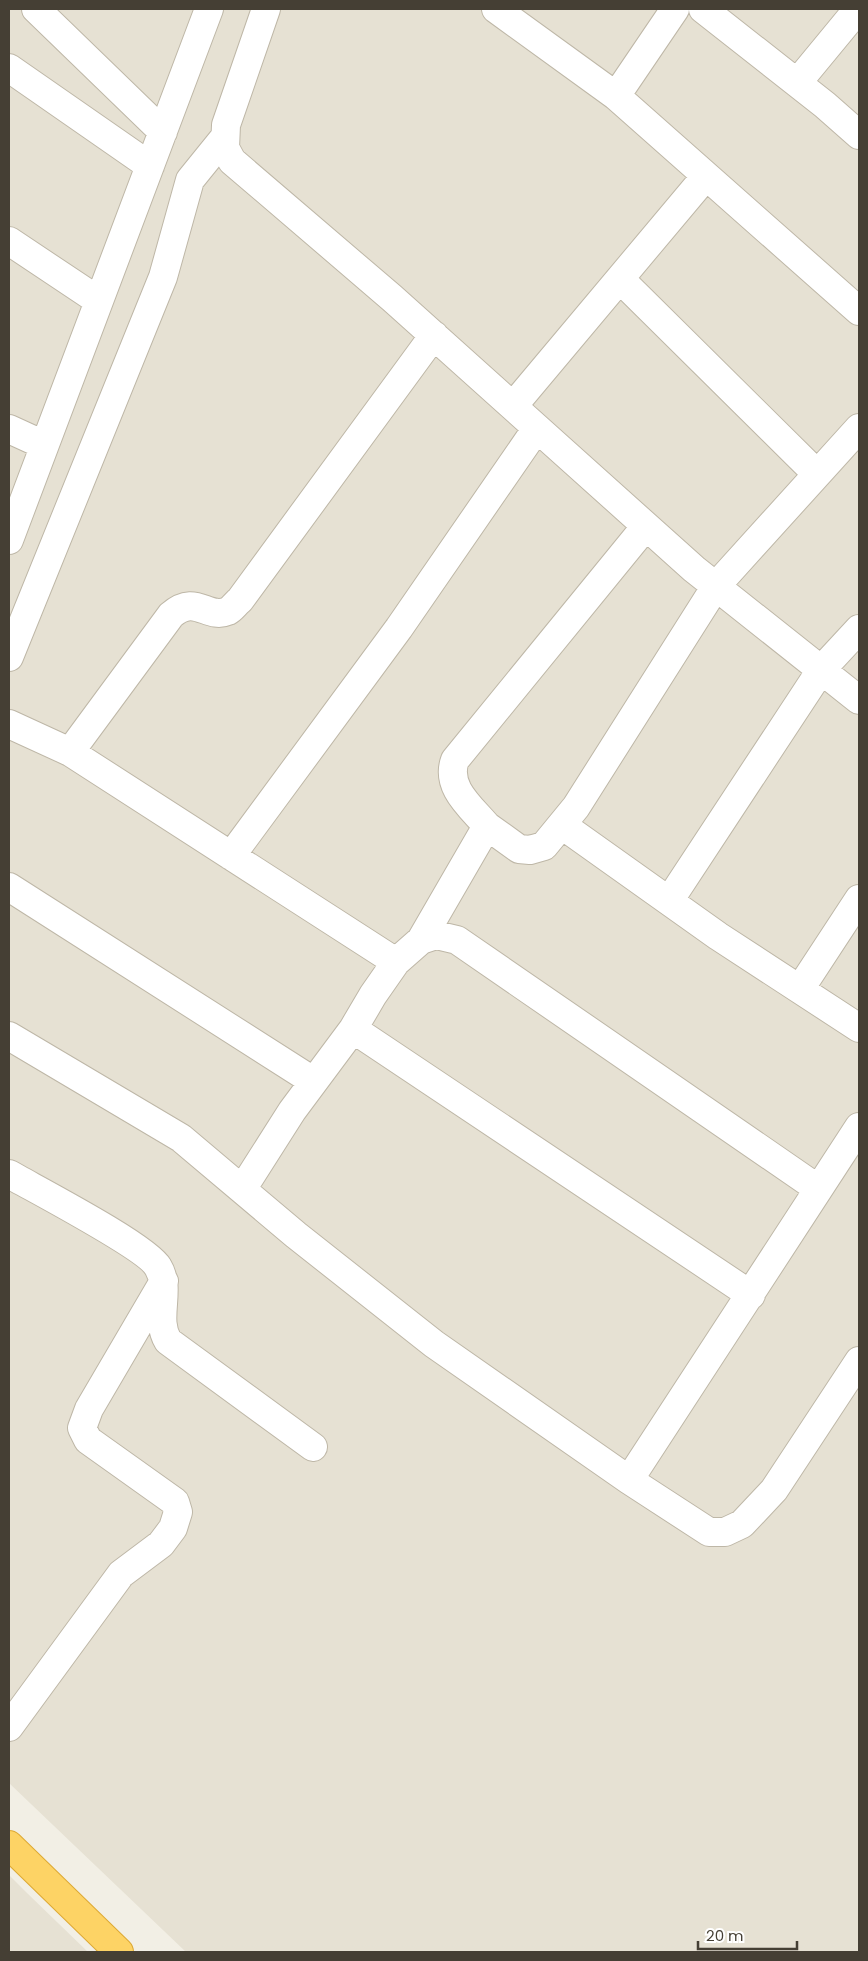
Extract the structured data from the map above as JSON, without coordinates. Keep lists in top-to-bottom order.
{
  "scale_bar": "20 m"
}
